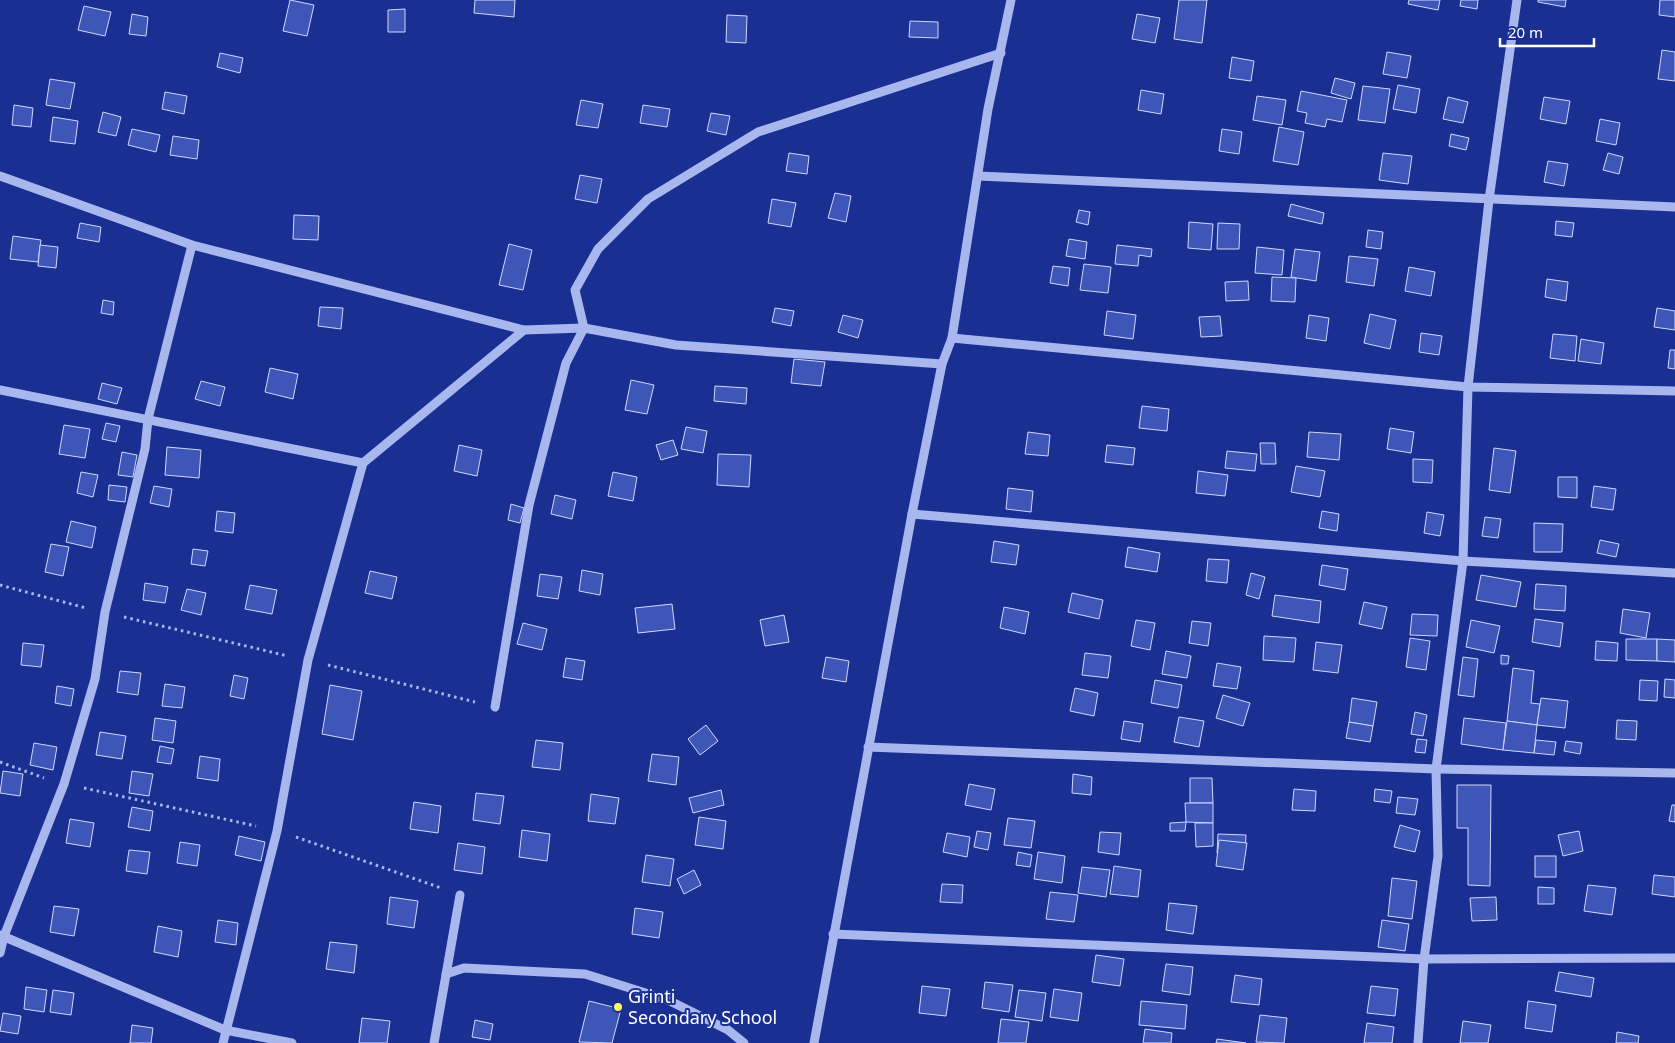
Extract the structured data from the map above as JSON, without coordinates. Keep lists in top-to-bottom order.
{
  "places": ["Grinti Secondary School"],
  "scale_bar": "20 m"
}
